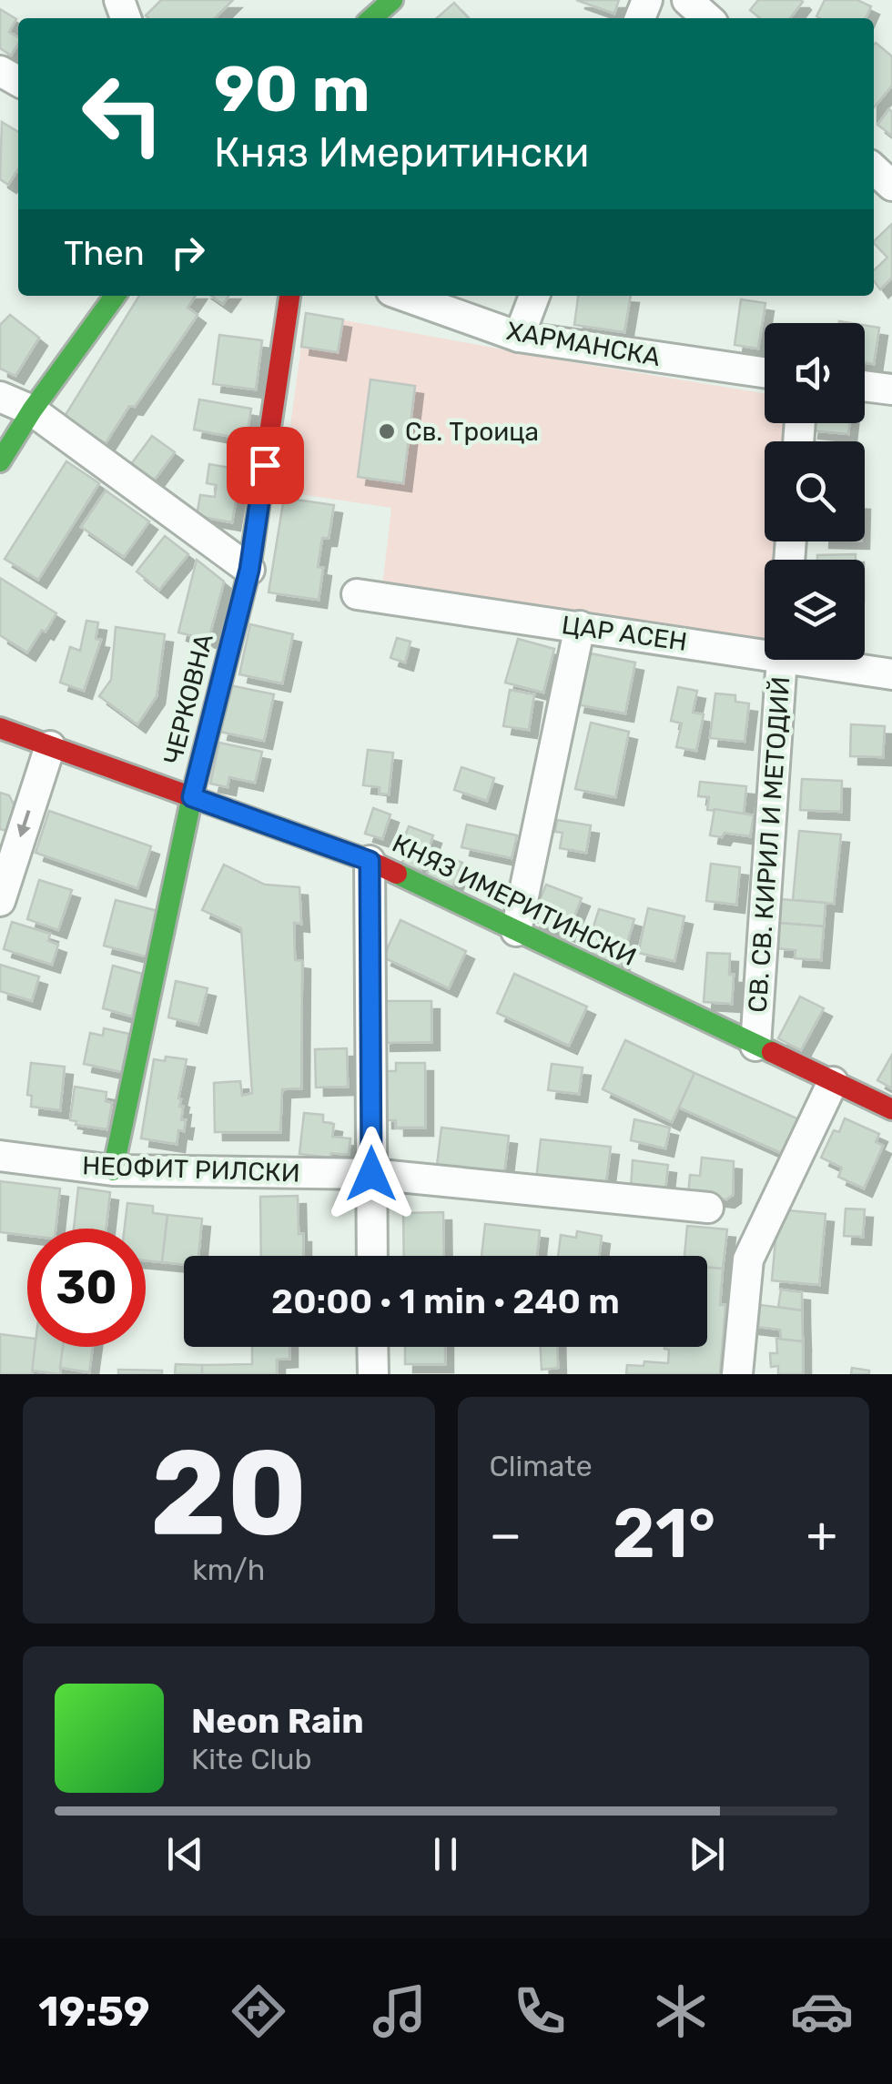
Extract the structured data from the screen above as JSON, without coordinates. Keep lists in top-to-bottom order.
{
  "streets": {
    "street": [
      "ХАРМАНСКА",
      "ЦАР АСЕН",
      "ЧЕРКОВНА",
      "СВ. СВ. КИРИЛ И МЕТОДИЙ",
      "КНЯЗ ИМЕРИТИНСКИ",
      "НЕОФИТ РИЛСКИ"
    ]
  },
  "crossings": [
    ["ЧЕРКОВНА", "КНЯЗ ИМЕРИТИНСКИ"],
    ["ЧЕРКОВНА", "НЕОФИТ РИЛСКИ"],
    ["СВ. СВ. КИРИЛ И МЕТОДИЙ", "КНЯЗ ИМЕРИТИНСКИ"]
  ],
  "places": ["Св. Троица"],
  "page": {
    "turn": ["90 m", "Княз Имеритински"],
    "then": "Then",
    "limit": "30",
    "trip": "20:00 · 1 min · 240 m",
    "tile": [
      ["20", "km/h"],
      "Climate"
    ],
    "heat": ["−", "21°", "+"],
    "song": ["Neon Rain", "Kite Club"],
    "tabs": "19:59"
  }
}
